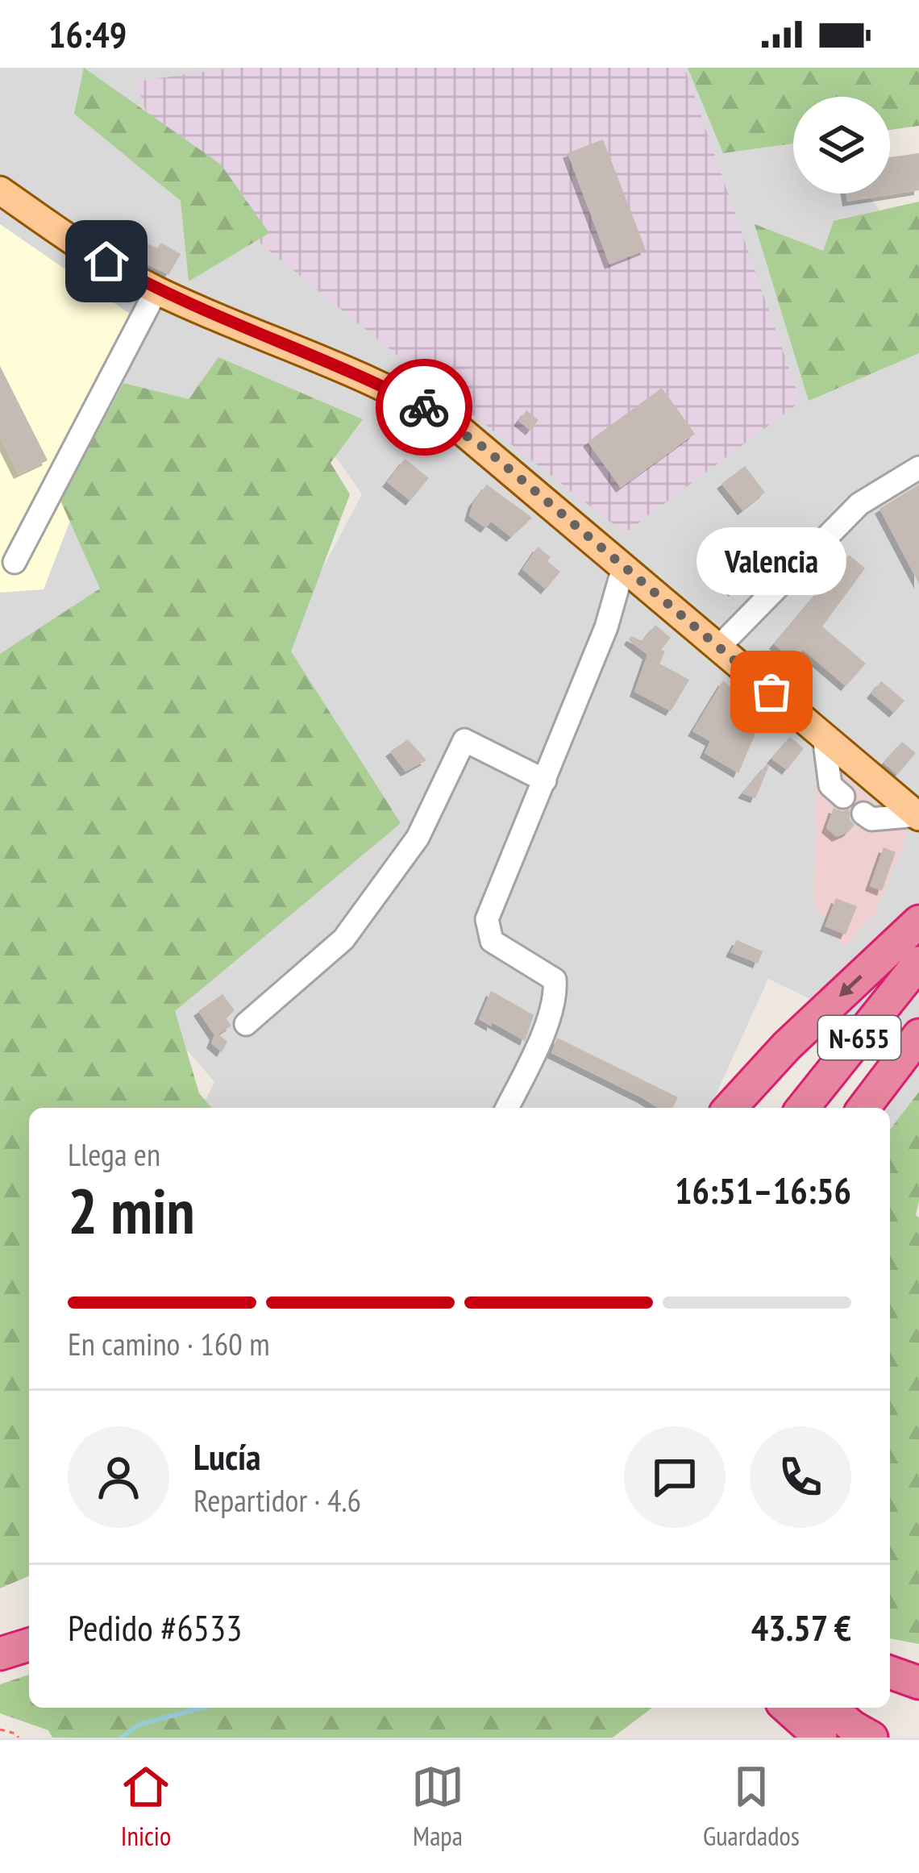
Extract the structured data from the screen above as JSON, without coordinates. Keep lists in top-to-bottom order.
{
  "streets": {
    "highway": ["N-655"]
  },
  "places": ["Valencia"],
  "page": {
    "status": "16:49",
    "bubble": "Valencia",
    "heading": ["2 min", "Llega en", "16:51–16:56"],
    "panel": [
      "Lucía",
      "Repartidor · 4.6",
      "Pedido #6533",
      "43.57 €"
    ],
    "bar": "En camino · 160 m",
    "tabs": ["Inicio", "Mapa", "Guardados"]
  }
}
